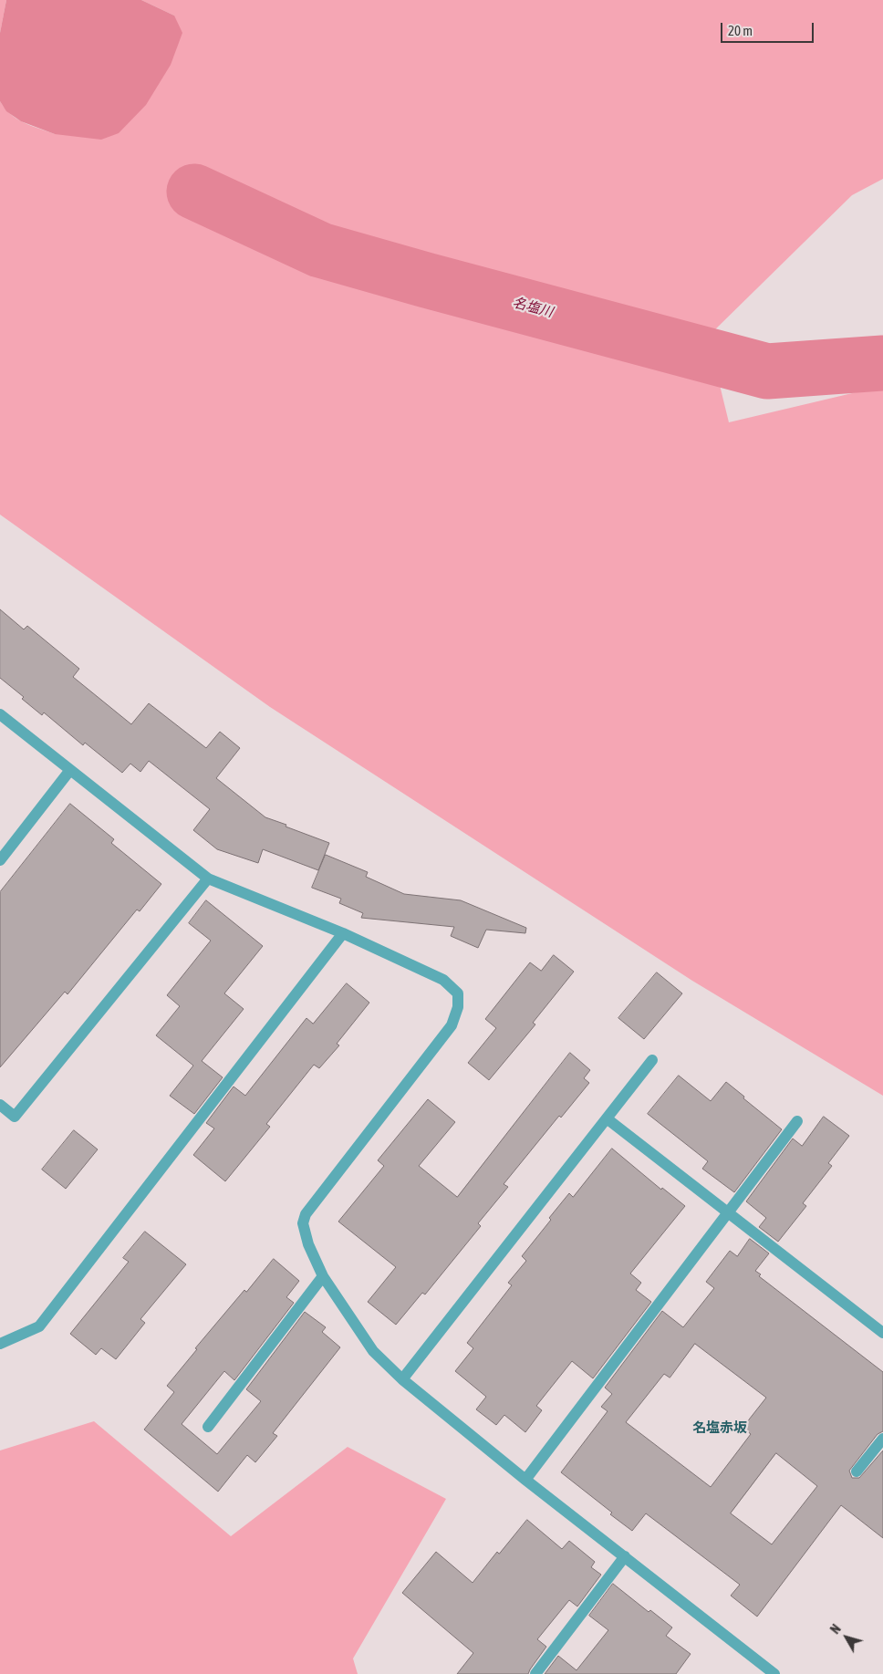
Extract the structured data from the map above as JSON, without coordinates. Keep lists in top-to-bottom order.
{
  "districts": ["名塩赤坂"],
  "water": ["名塩川"],
  "scale_bar": "20 m",
  "north": "top left"
}
